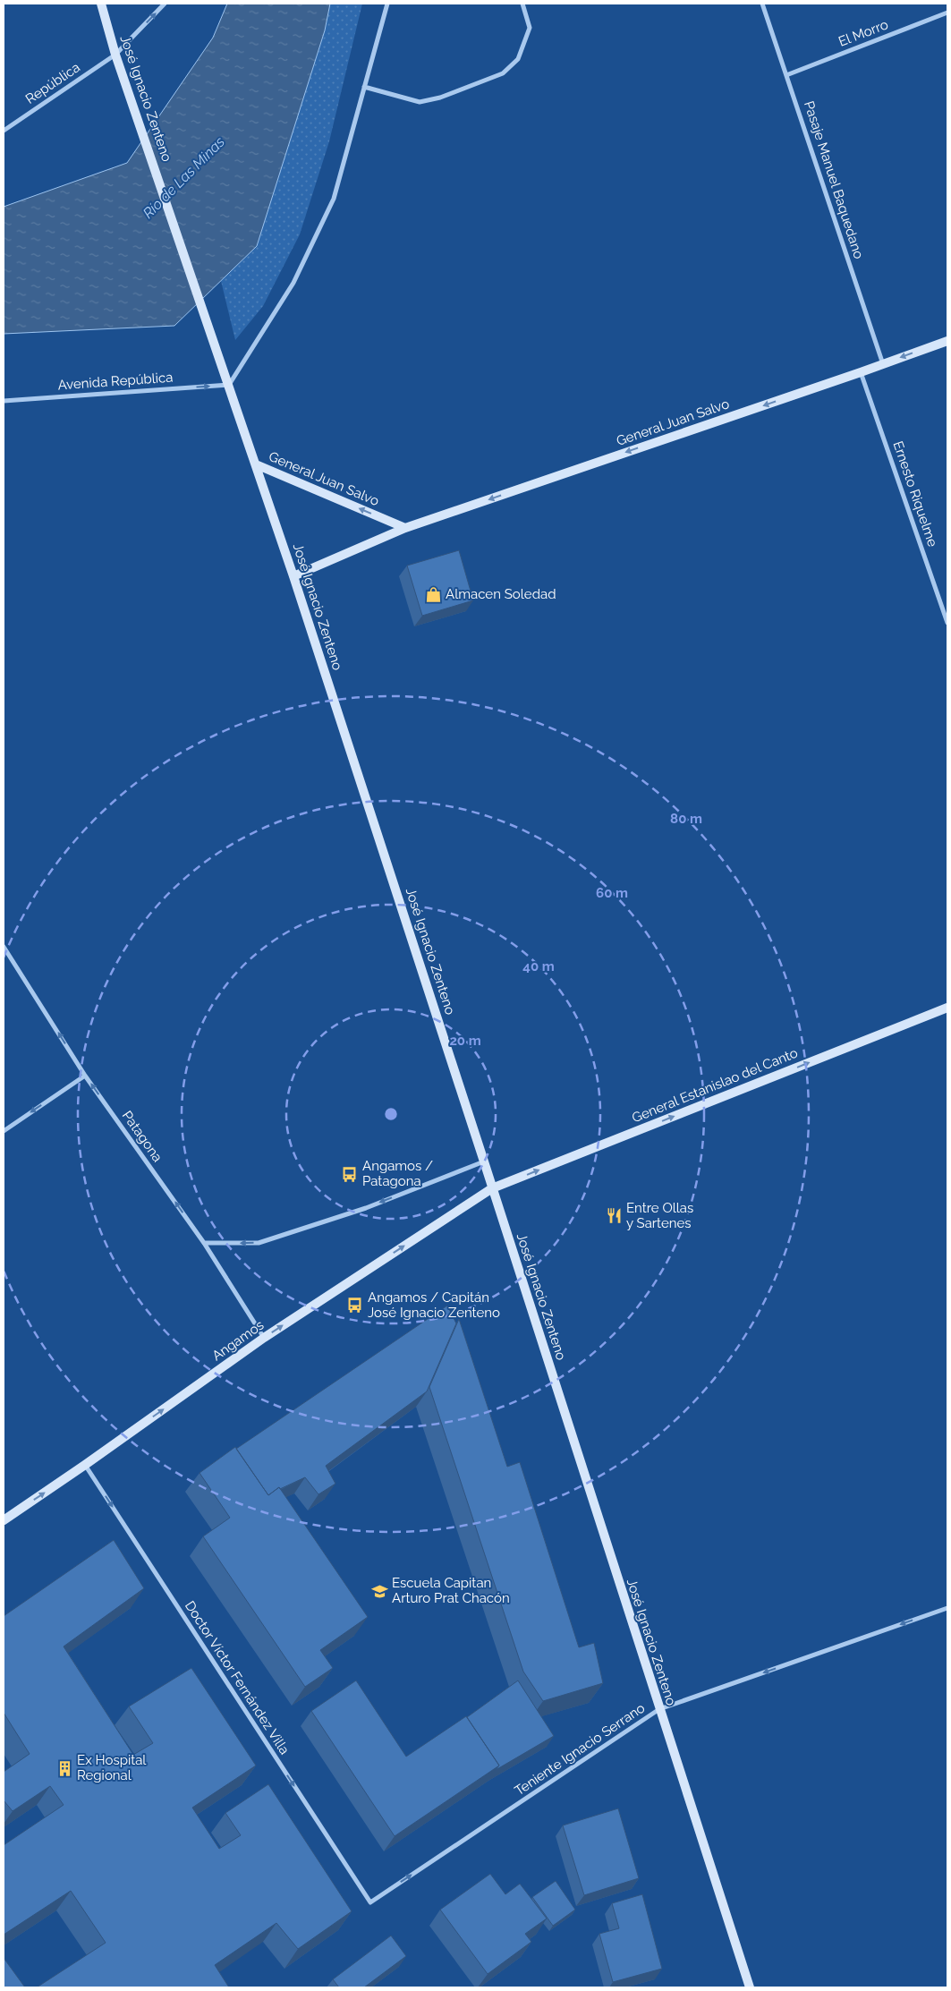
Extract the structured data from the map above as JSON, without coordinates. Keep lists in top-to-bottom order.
{
  "streets": {
    "street": [
      "El Morro",
      "República",
      "José Ignacio Zenteno",
      "Pasaje Manuel Baquedano",
      "Avenida República",
      "General Juan Salvo",
      "Ernesto Riquelme",
      "General Estanislao del Canto",
      "Patagona",
      "Angamos",
      "Doctor Víctor Fernández Villa",
      "Teniente Ignacio Serrano"
    ]
  },
  "crossings": [
    ["El Morro", "Pasaje Manuel Baquedano"],
    ["República", "José Ignacio Zenteno"],
    ["José Ignacio Zenteno", "Avenida República"],
    ["José Ignacio Zenteno", "General Juan Salvo"],
    ["José Ignacio Zenteno", "General Estanislao del Canto"],
    ["José Ignacio Zenteno", "Angamos"],
    ["José Ignacio Zenteno", "Teniente Ignacio Serrano"],
    ["Pasaje Manuel Baquedano", "General Juan Salvo"],
    ["General Juan Salvo", "Ernesto Riquelme"],
    ["General Estanislao del Canto", "Angamos"],
    ["Patagona", "Angamos"],
    ["Angamos", "Doctor Víctor Fernández Villa"],
    ["Doctor Víctor Fernández Villa", "Teniente Ignacio Serrano"]
  ],
  "one_way": [
    "Avenida República",
    "General Juan Salvo",
    "General Estanislao del Canto",
    "Patagona",
    "Doctor Víctor Fernández Villa"
  ],
  "water": ["Río de Las Minas"],
  "places": {
    "shop": ["Almacen Soledad"],
    "bus stop": ["Angamos / Patagona", "Angamos / Capitán José Ignacio Zenteno"],
    "restaurant": ["Entre Ollas y Sartenes"],
    "school or university": ["Escuela Capitan Arturo Prat Chacón"],
    "building": ["Ex Hospital Regional"]
  },
  "rings": [
    "80 m",
    "60 m",
    "40 m",
    "20 m"
  ]
}
